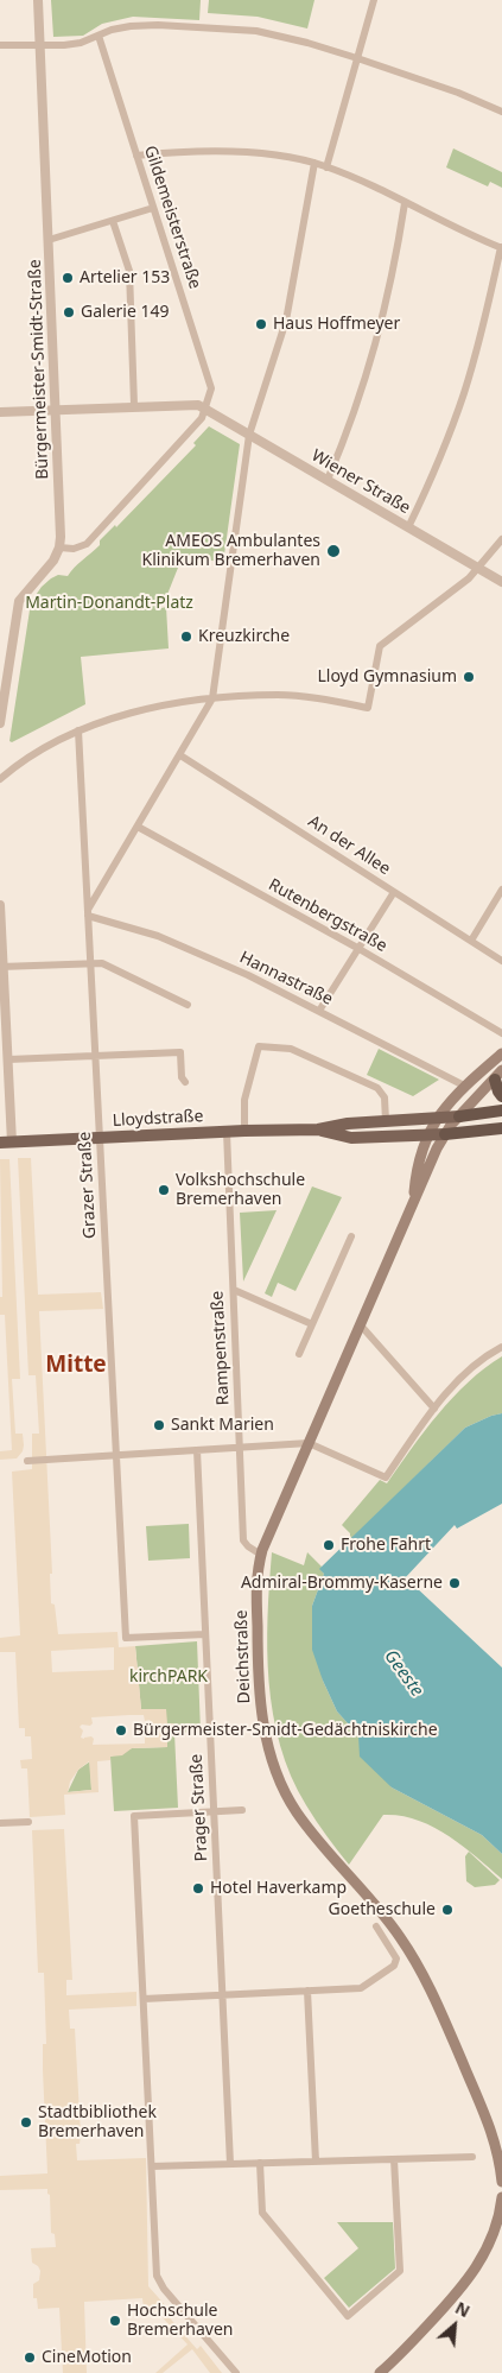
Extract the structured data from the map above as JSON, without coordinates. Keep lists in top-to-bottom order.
{
  "streets": {
    "main road": ["Lloydstraße", "Deichstraße"],
    "street": [
      "Gildemeisterstraße",
      "Bürgermeister-Smidt-Straße",
      "Wiener Straße",
      "An der Allee",
      "Rutenbergstraße",
      "Hannastraße",
      "Grazer Straße",
      "Rampenstraße",
      "Prager Straße"
    ]
  },
  "crossings": [
    ["Gildemeisterstraße", "Wiener Straße"],
    ["Hannastraße", "Grazer Straße"],
    ["Hannastraße", "Deichstraße"],
    ["Lloydstraße", "Grazer Straße"],
    ["Lloydstraße", "Rampenstraße"],
    ["Lloydstraße", "Deichstraße"],
    ["Grazer Straße", "Prager Straße"],
    ["Rampenstraße", "Deichstraße"]
  ],
  "districts": ["Mitte"],
  "water": ["Geeste"],
  "parks": ["Martin-Donandt-Platz", "kirchPARK"],
  "places": [
    "Artelier 153",
    "Galerie 149",
    "Haus Hoffmeyer",
    "AMEOS Ambulantes Klinikum Bremerhaven",
    "Kreuzkirche",
    "Lloyd Gymnasium",
    "Volkshochschule Bremerhaven",
    "Sankt Marien",
    "Frohe Fahrt",
    "Admiral-Brommy-Kaserne",
    "Bürgermeister-Smidt-Gedächtniskirche",
    "Hotel Haverkamp",
    "Goetheschule",
    "Stadtbibliothek Bremerhaven",
    "Hochschule Bremerhaven",
    "CineMotion"
  ],
  "north": "top right"
}
